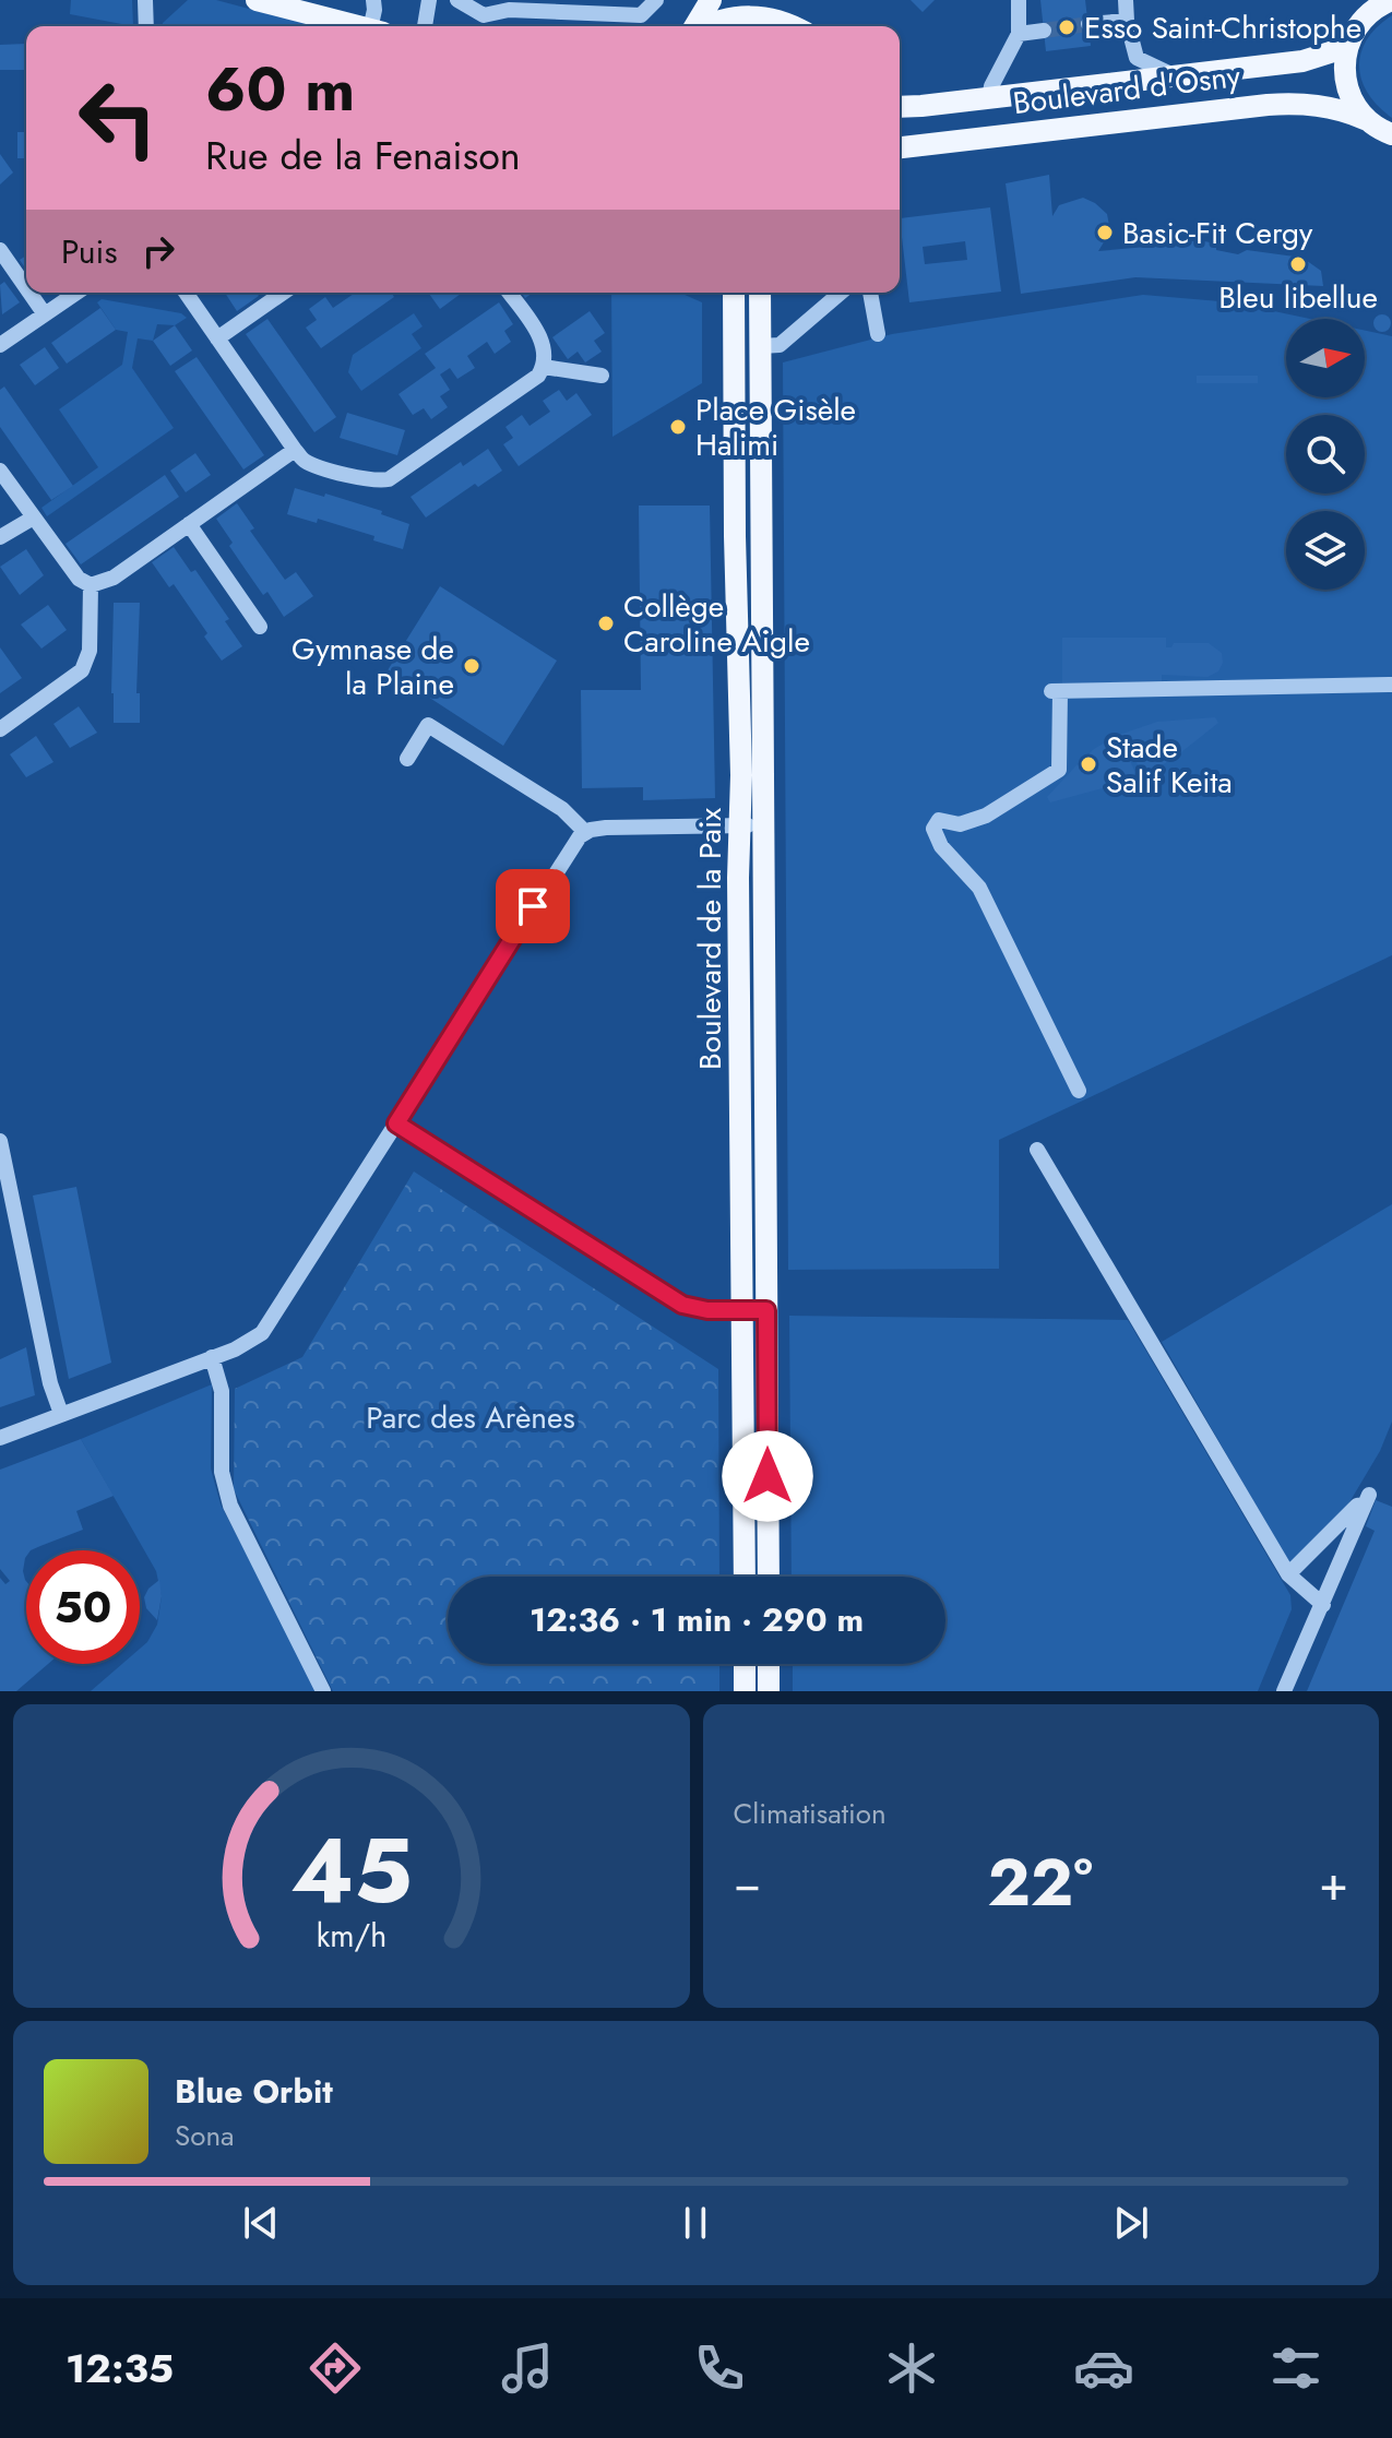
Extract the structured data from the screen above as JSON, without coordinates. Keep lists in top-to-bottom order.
{
  "streets": {
    "main road": ["Boulevard d'Osny", "Boulevard de la Paix"]
  },
  "parks": ["Parc des Arènes"],
  "places": [
    "Esso Saint-Christophe",
    "Basic-Fit Cergy",
    "Bleu libellue",
    "Place Gisèle Halimi",
    "Collège Caroline Aigle",
    "Gymnase de la Plaine",
    "Stade Salif Keita"
  ],
  "north": "right",
  "page": {
    "turn": ["60 m", "Rue de la Fenaison"],
    "then": "Puis",
    "limit": "50",
    "trip": "12:36 · 1 min · 290 m",
    "tile": "Climatisation",
    "heat": ["−", "22°", "+"],
    "song": ["Blue Orbit", "Sona"],
    "tabs": "12:35",
    "gauge": ["45", "km/h"]
  }
}
